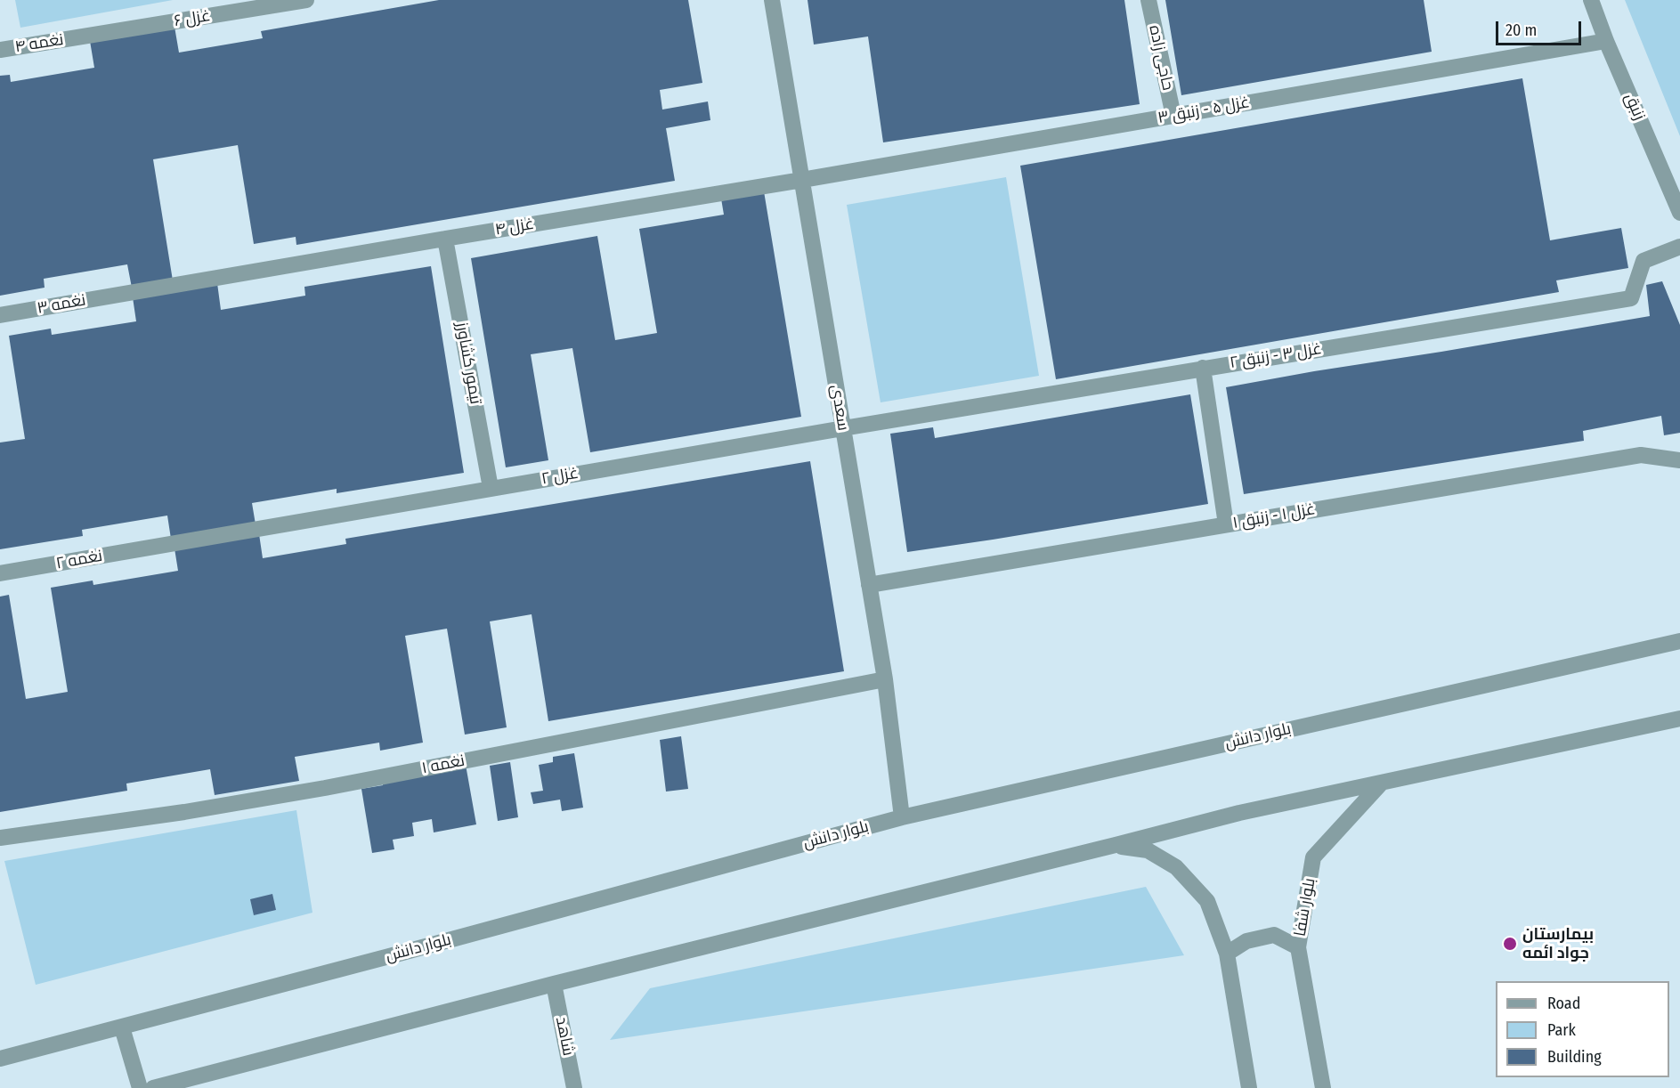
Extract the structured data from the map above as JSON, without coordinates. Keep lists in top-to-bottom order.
{
  "streets": {
    "street": [
      "غزل ۶",
      "نغمه ۴",
      "حاجی زاده",
      "زنبق",
      "غزل ۵ - زنبق ۳",
      "غزل ۴",
      "نغمه ۳",
      "غزل ۳ - زنبق ۲",
      "تیمور کشاورز",
      "سعدی",
      "غزل ۲",
      "غزل ۱ - زنبق ۱",
      "نغمه ۲",
      "بلوار دانش",
      "نغمه ۱",
      "بلوار شفا",
      "شاهد"
    ]
  },
  "crossings": [
    ["غزل ۶", "نغمه ۴"],
    ["حاجی زاده", "غزل ۵ - زنبق ۳"],
    ["زنبق", "غزل ۵ - زنبق ۳"],
    ["غزل ۵ - زنبق ۳", "غزل ۴"],
    ["غزل ۵ - زنبق ۳", "سعدی"],
    ["غزل ۴", "نغمه ۳"],
    ["غزل ۴", "تیمور کشاورز"],
    ["غزل ۴", "سعدی"],
    ["غزل ۳ - زنبق ۲", "سعدی"],
    ["غزل ۳ - زنبق ۲", "غزل ۲"],
    ["تیمور کشاورز", "غزل ۲"],
    ["سعدی", "غزل ۲"],
    ["سعدی", "غزل ۱ - زنبق ۱"],
    ["سعدی", "بلوار دانش"],
    ["سعدی", "نغمه ۱"],
    ["غزل ۲", "نغمه ۲"]
  ],
  "places": ["بیمارستان جواد ائمه"],
  "legend": ["Road", "Park", "Building"],
  "scale_bar": "20 m"
}
